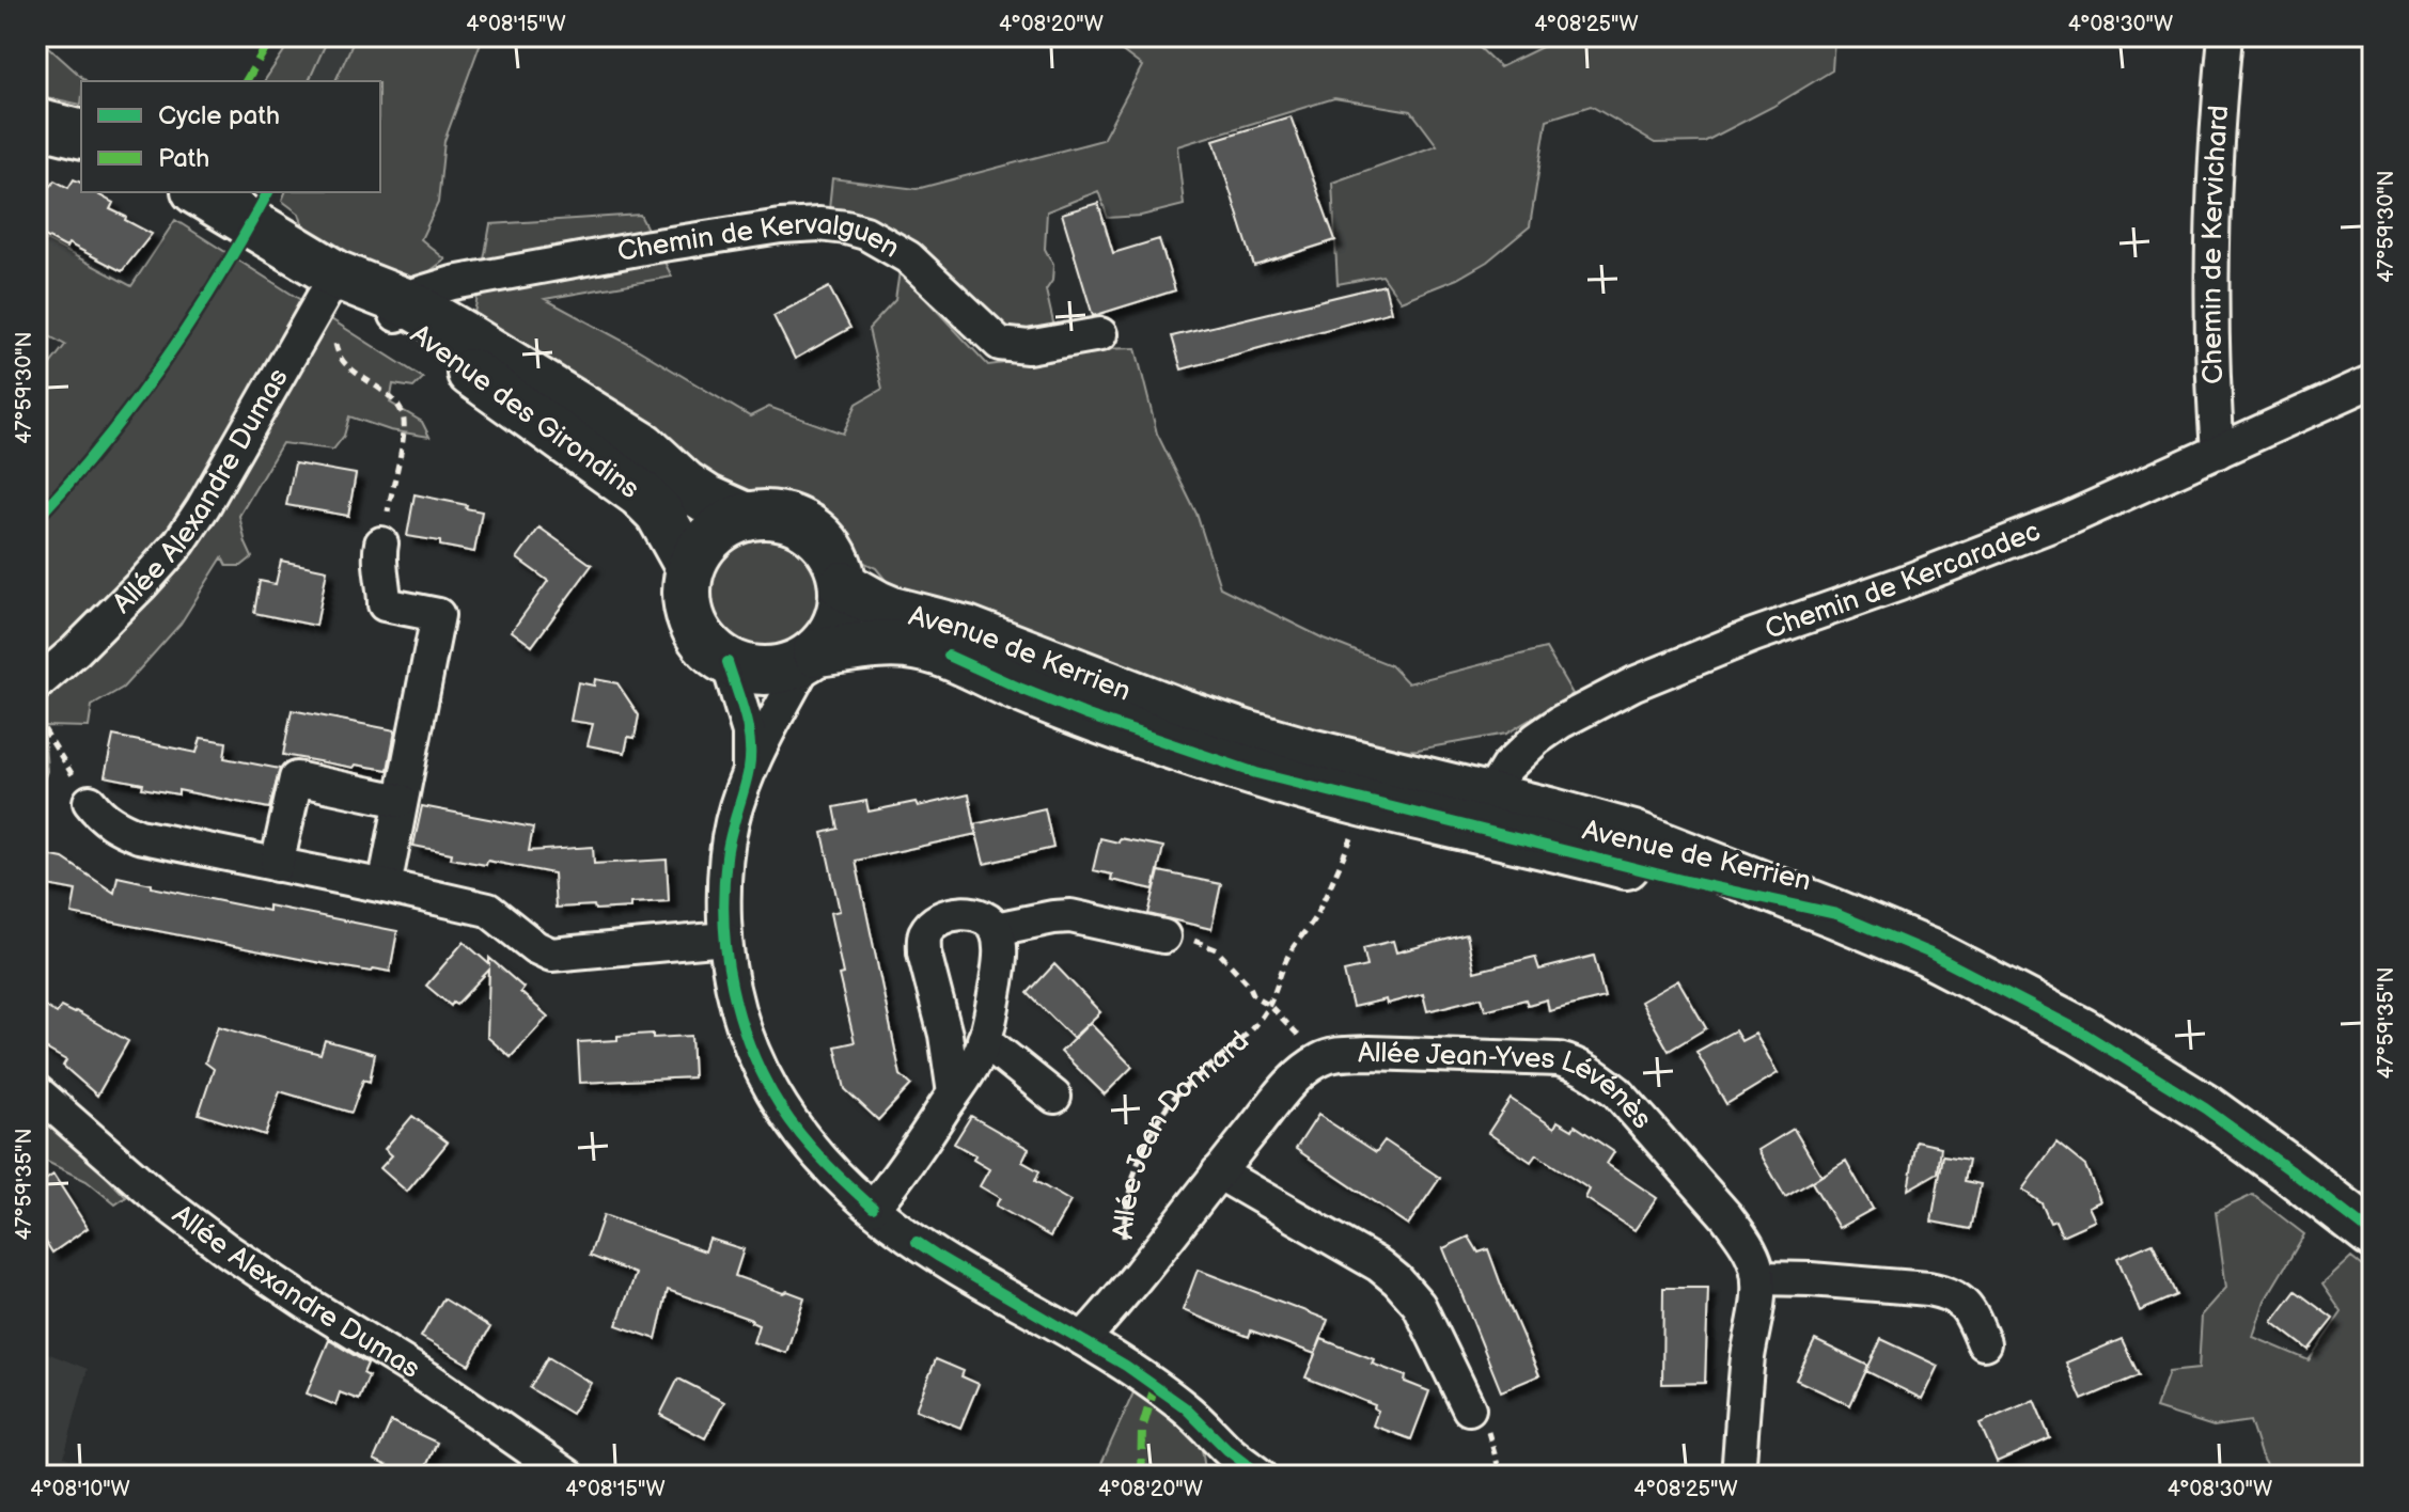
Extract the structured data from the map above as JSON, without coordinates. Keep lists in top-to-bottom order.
{
  "streets": {
    "main road": ["Avenue des Girondins", "Avenue de Kerrien"],
    "street": [
      "Chemin de Kervichard",
      "Chemin de Kervalguen",
      "Allée Alexandre Dumas",
      "Chemin de Kercaradec",
      "Allée Jean-Yves Lévénès"
    ],
    "path": ["Allée Jean Donnard"]
  },
  "crossings": [
    ["Chemin de Kervichard", "Chemin de Kercaradec"],
    ["Chemin de Kervalguen", "Avenue des Girondins"],
    ["Avenue des Girondins", "Allée Alexandre Dumas"],
    ["Avenue des Girondins", "Avenue de Kerrien"],
    ["Chemin de Kercaradec", "Avenue de Kerrien"],
    ["Avenue de Kerrien", "Allée Jean Donnard"],
    ["Allée Jean-Yves Lévénès", "Allée Jean Donnard"]
  ],
  "legend": ["Cycle path", "Path"],
  "coordinates": [
    "4°08'15\"W",
    "4°08'20\"W",
    "4°08'25\"W",
    "4°08'30\"W",
    "47°59'30\"N",
    "47°59'35\"N",
    "4°08'10\"W"
  ]
}
